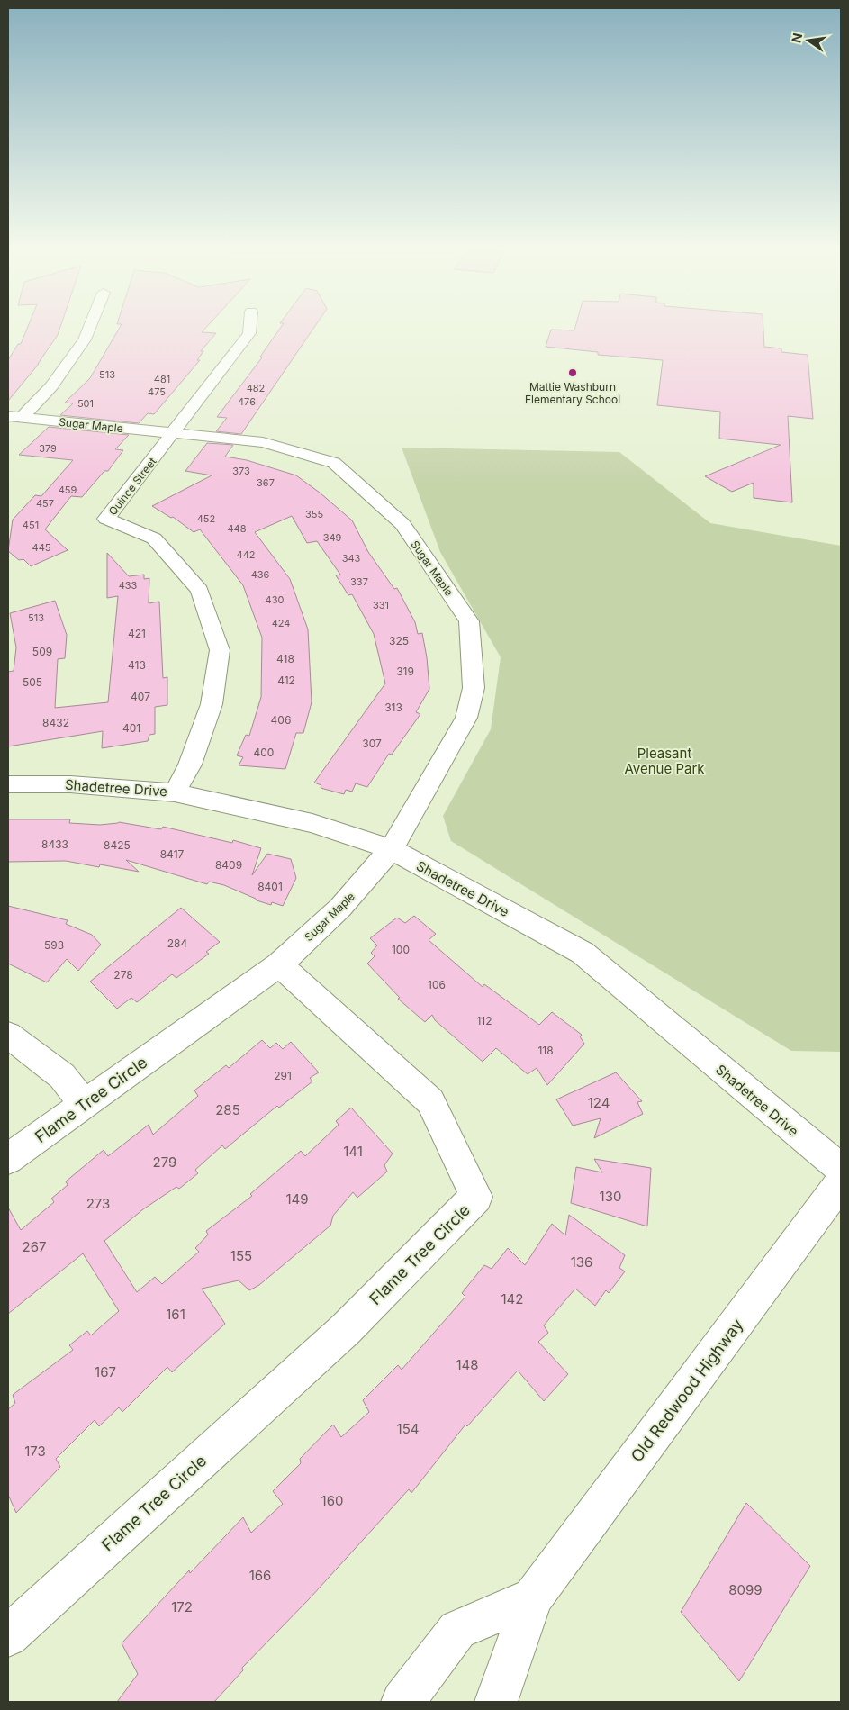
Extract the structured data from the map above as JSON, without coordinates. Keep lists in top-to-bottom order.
{
  "streets": {
    "street": [
      "Sugar Maple",
      "Quince Street",
      "Shadetree Drive",
      "Flame Tree Circle",
      "Old Redwood Highway"
    ]
  },
  "crossings": [
    ["Sugar Maple", "Quince Street"],
    ["Sugar Maple", "Shadetree Drive"],
    ["Sugar Maple", "Flame Tree Circle"],
    ["Quince Street", "Shadetree Drive"]
  ],
  "parks": ["Pleasant Avenue Park"],
  "places": ["Mattie Washburn Elementary School"],
  "house_numbers": [
    "513",
    "481",
    "482",
    "475",
    "476",
    "501",
    "379",
    "373",
    "367",
    "459",
    "457",
    "355",
    "452",
    "451",
    "448",
    "349",
    "445",
    "442",
    "343",
    "436",
    "337",
    "433",
    "430",
    "331",
    "513",
    "424",
    "421",
    "325",
    "509",
    "418",
    "413",
    "319",
    "412",
    "505",
    "407",
    "313",
    "406",
    "8432",
    "401",
    "307",
    "400",
    "8433",
    "8425",
    "8417",
    "8409",
    "8401",
    "284",
    "593",
    "100",
    "278",
    "106",
    "112",
    "118",
    "291",
    "124",
    "285",
    "141",
    "279",
    "130",
    "149",
    "273",
    "267",
    "155",
    "136",
    "142",
    "161",
    "148",
    "167",
    "154",
    "173",
    "160",
    "166",
    "8099",
    "172"
  ],
  "north": "left"
}
